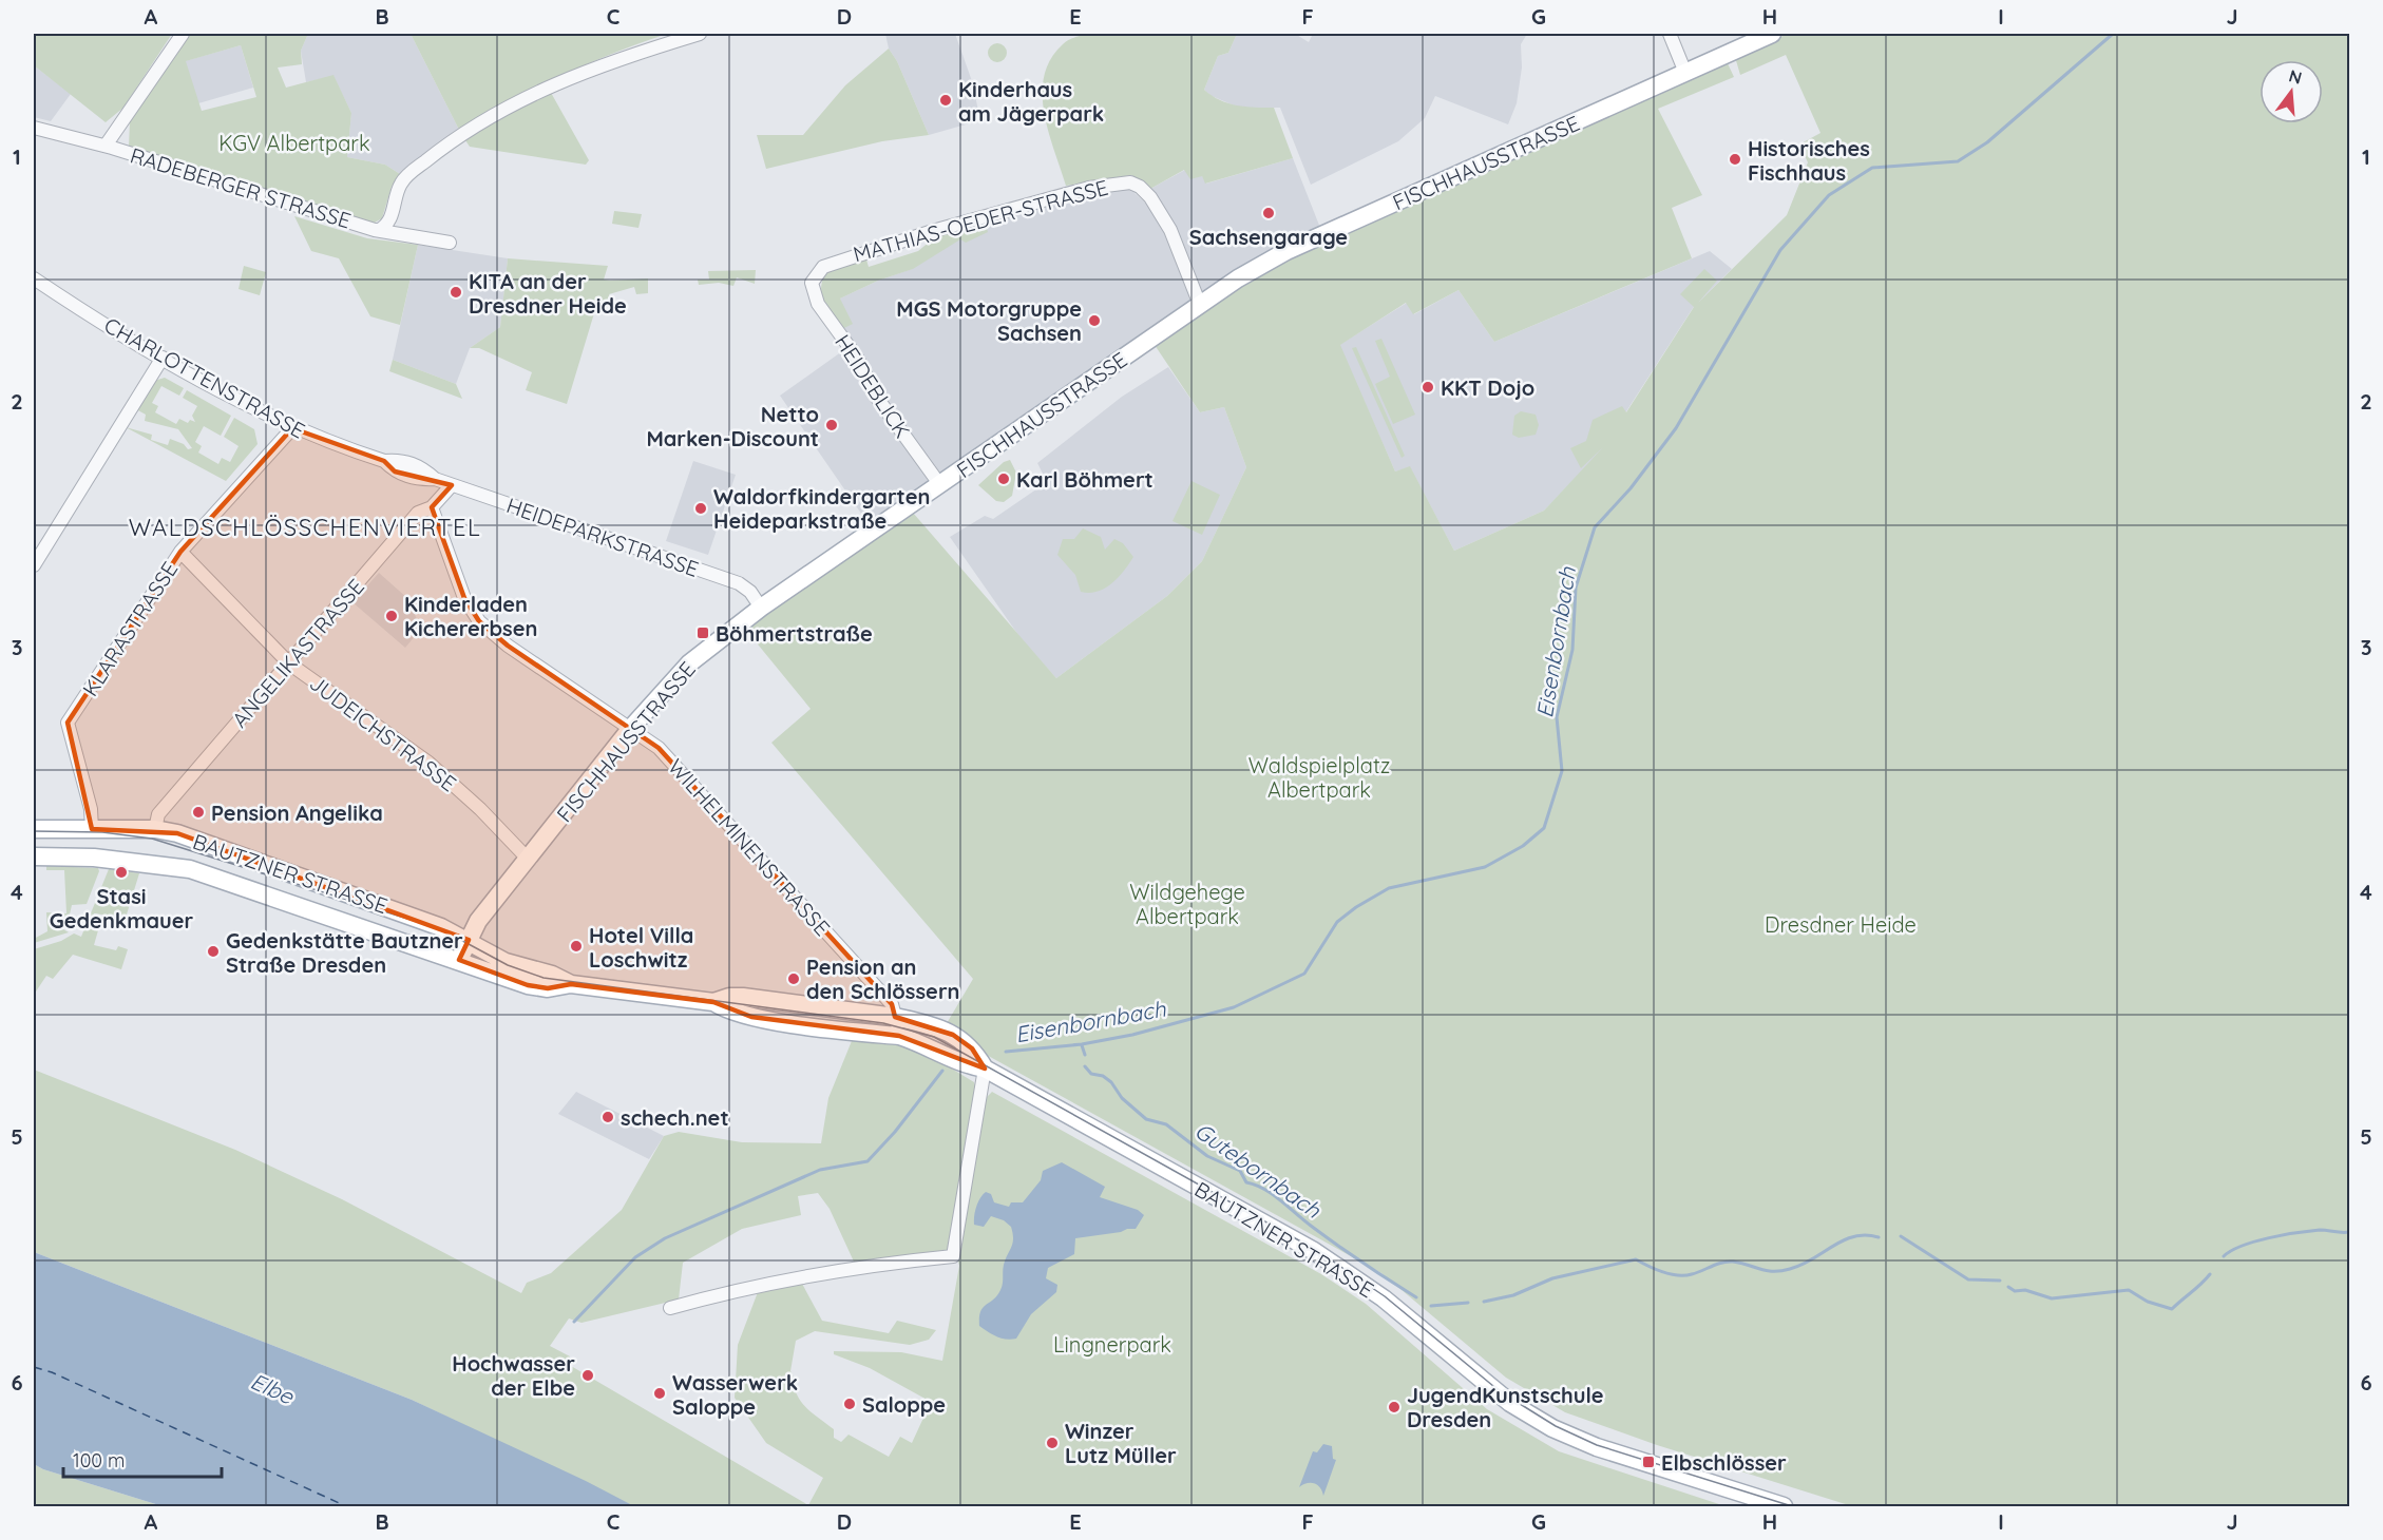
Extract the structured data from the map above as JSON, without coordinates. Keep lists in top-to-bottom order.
{
  "streets": {
    "main road": ["FISCHHAUSSTRASSE", "BAUTZNER STRASSE"],
    "street": [
      "RADEBERGER STRASSE",
      "MATHIAS-OEDER-STRASSE",
      "CHARLOTTENSTRASSE",
      "HEIDEBLICK",
      "HEIDEPARKSTRASSE",
      "KLARASTRASSE",
      "ANGELIKASTRASSE",
      "JUDEICHSTRASSE",
      "WILHELMINENSTRASSE"
    ]
  },
  "crossings": [
    ["FISCHHAUSSTRASSE", "MATHIAS-OEDER-STRASSE"],
    ["FISCHHAUSSTRASSE", "HEIDEBLICK"],
    ["FISCHHAUSSTRASSE", "HEIDEPARKSTRASSE"],
    ["FISCHHAUSSTRASSE", "JUDEICHSTRASSE"],
    ["FISCHHAUSSTRASSE", "WILHELMINENSTRASSE"],
    ["FISCHHAUSSTRASSE", "BAUTZNER STRASSE"],
    ["MATHIAS-OEDER-STRASSE", "HEIDEBLICK"],
    ["CHARLOTTENSTRASSE", "HEIDEPARKSTRASSE"],
    ["CHARLOTTENSTRASSE", "KLARASTRASSE"],
    ["HEIDEPARKSTRASSE", "ANGELIKASTRASSE"],
    ["KLARASTRASSE", "JUDEICHSTRASSE"],
    ["KLARASTRASSE", "BAUTZNER STRASSE"],
    ["ANGELIKASTRASSE", "JUDEICHSTRASSE"],
    ["ANGELIKASTRASSE", "BAUTZNER STRASSE"],
    ["WILHELMINENSTRASSE", "BAUTZNER STRASSE"]
  ],
  "districts": ["WALDSCHLÖSSCHENVIERTEL"],
  "water": ["Eisenbornbach", "Gutebornbach", "Elbe"],
  "parks": [
    "KGV Albertpark",
    "Waldspielplatz Albertpark",
    "Wildgehege Albertpark",
    "Dresdner Heide",
    "Lingnerpark"
  ],
  "places": {
    "other": [
      "Kinderhaus am Jägerpark",
      "Historisches Fischhaus",
      "Sachsengarage",
      "KITA an der Dresdner Heide",
      "MGS Motorgruppe Sachsen",
      "KKT Dojo",
      "Netto Marken-Discount",
      "Karl Böhmert",
      "Waldorfkindergarten Heideparkstraße",
      "Kinderladen Kichererbsen",
      "Pension Angelika",
      "Stasi Gedenkmauer",
      "Hotel Villa Loschwitz",
      "Gedenkstätte Bautzner Straße Dresden",
      "Pension an den Schlössern",
      "schech.net",
      "Hochwasser der Elbe",
      "Wasserwerk Saloppe",
      "Saloppe",
      "JugendKunstschule Dresden",
      "Winzer Lutz Müller"
    ],
    "transit": ["Böhmertstraße", "Elbschlösser"]
  },
  "scale_bar": "100 m",
  "north": "top",
  "grid": {
    "columns": [
      "A",
      "B",
      "C",
      "D",
      "E",
      "F",
      "G",
      "H",
      "I",
      "J"
    ],
    "rows": [
      "1",
      "2",
      "3",
      "4",
      "5",
      "6"
    ]
  }
}
